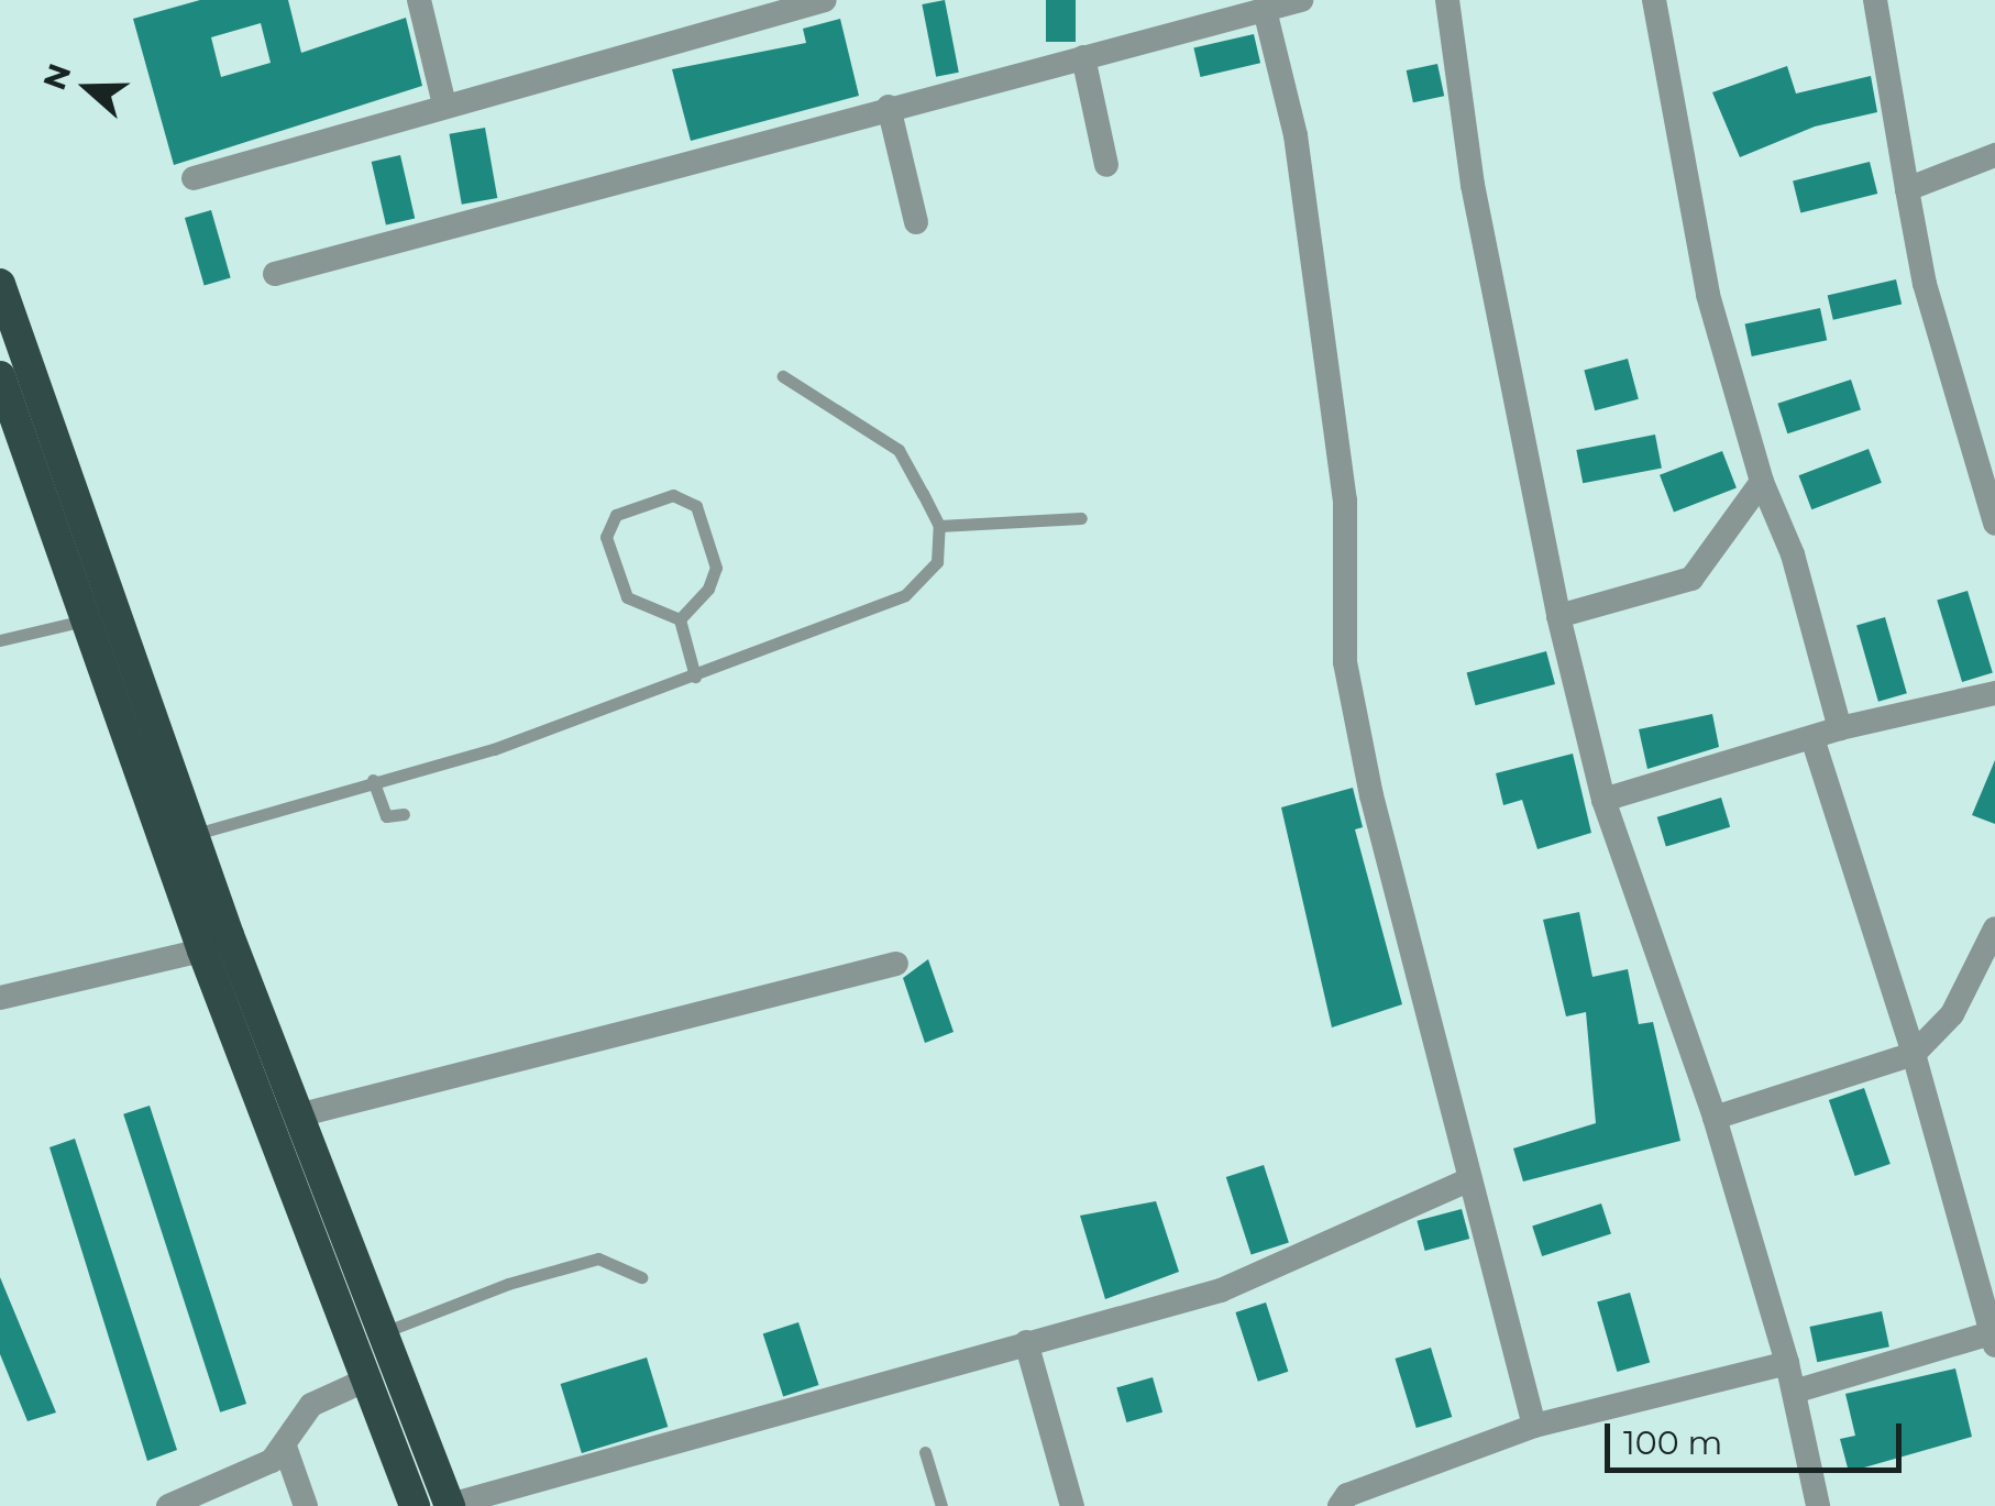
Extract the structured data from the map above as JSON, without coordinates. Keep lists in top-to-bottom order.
{
  "scale_bar": "100 m",
  "north": "left"
}
